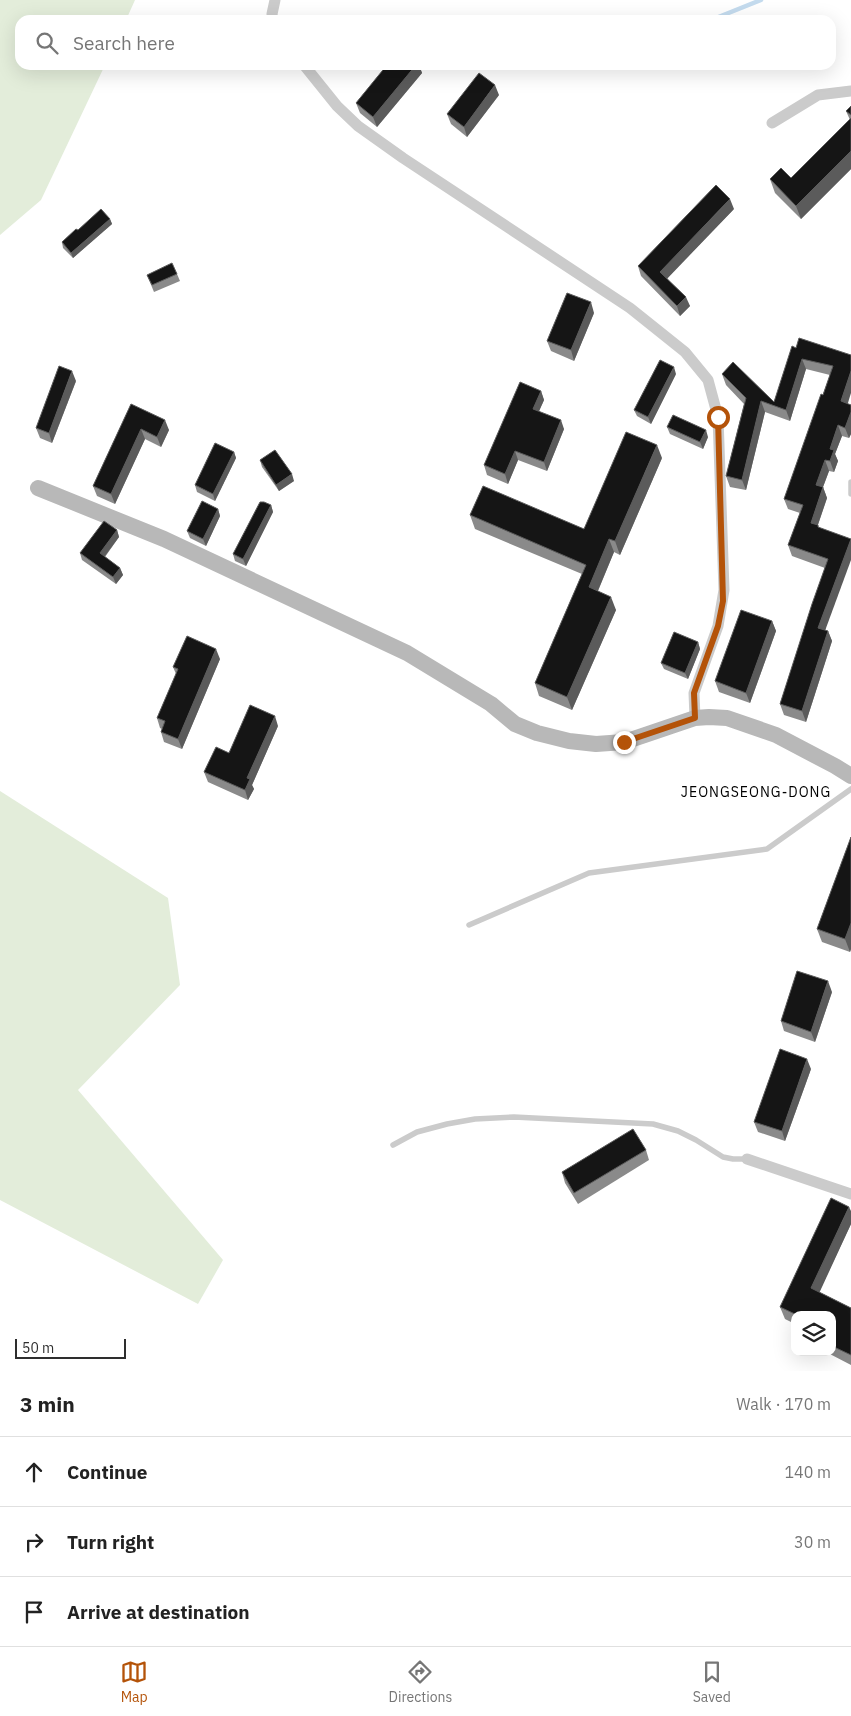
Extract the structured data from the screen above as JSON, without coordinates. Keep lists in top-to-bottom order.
{
  "districts": ["JEONGSEONG-DONG"],
  "scale_bar": "50 m",
  "page": {
    "search": "Search here",
    "scale": "50 m",
    "heading": ["3 min", "Walk · 170 m"],
    "list": [
      ["Continue", "140 m"],
      ["Turn right", "30 m"],
      "Arrive at destination"
    ],
    "nav": ["Map", "Directions", "Saved"]
  }
}
